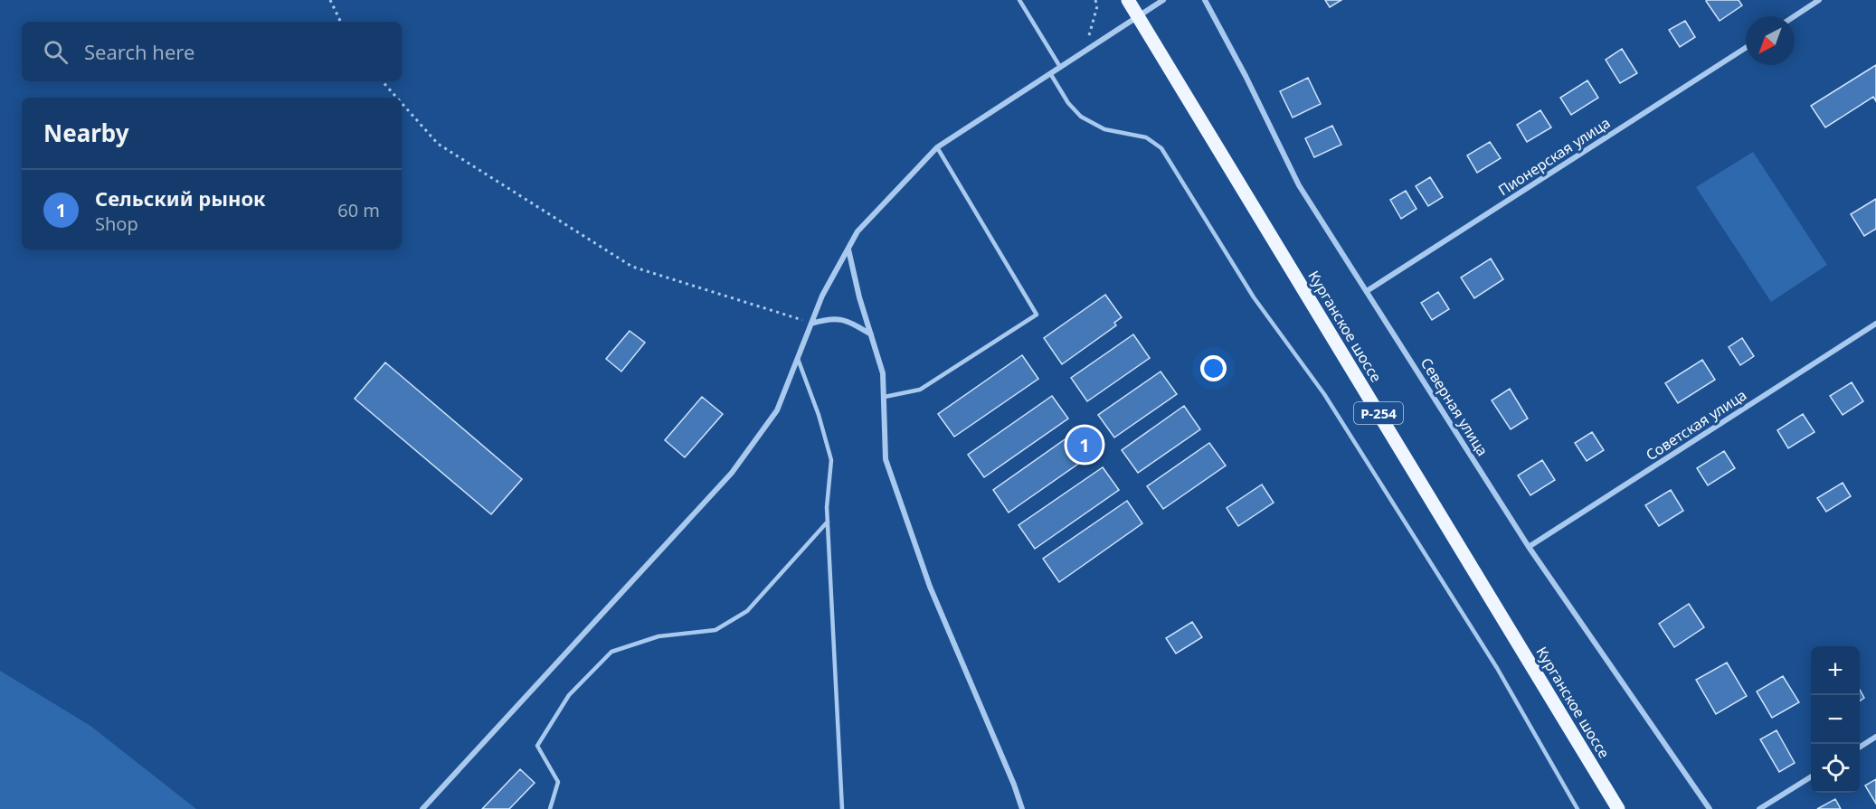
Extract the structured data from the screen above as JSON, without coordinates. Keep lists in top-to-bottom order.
{
  "streets": {
    "main road": ["Курганское шоссе", "Р-254"],
    "street": ["Пионерская улица", "Северная улица", "Советская улица"]
  },
  "crossings": [
    ["Пионерская улица", "Северная улица"],
    ["Северная улица", "Советская улица"]
  ],
  "north": "bottom left",
  "page": {
    "search": "Search here",
    "heading": "Nearby",
    "list": [
      {
        "mark": "1",
        "name": "Сельский рынок",
        "note": "Shop",
        "value": "60 m"
      }
    ],
    "pins": "1",
    "map_buttons": ["+", "−"]
  }
}
